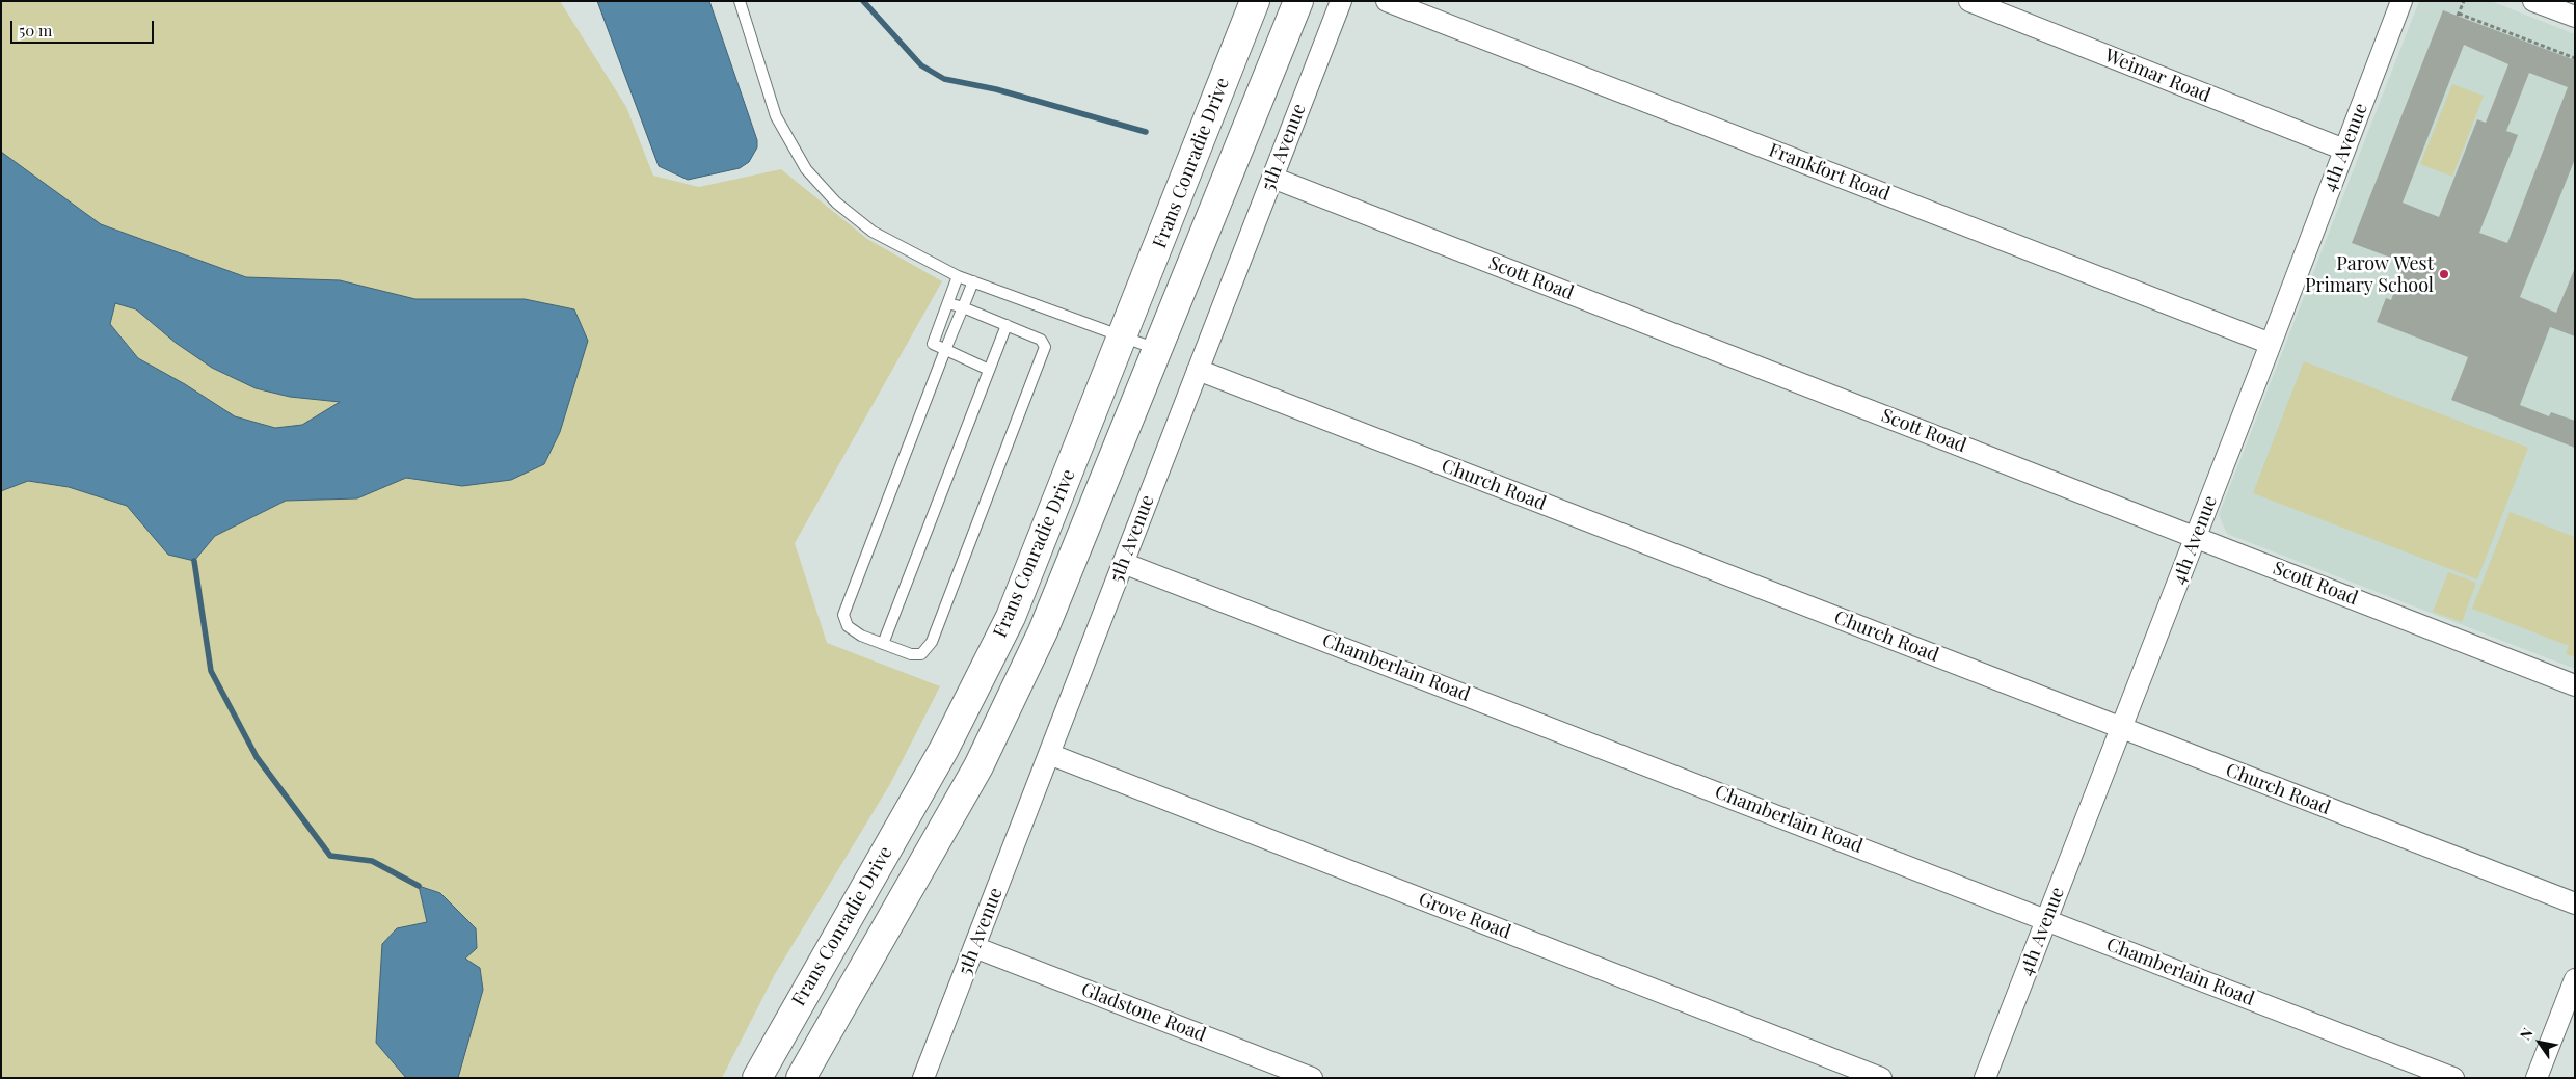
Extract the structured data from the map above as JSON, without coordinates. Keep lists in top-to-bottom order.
{
  "streets": {
    "main road": ["Frans Conradie Drive"],
    "street": [
      "Weimar Road",
      "5th Avenue",
      "4th Avenue",
      "Frankfort Road",
      "Scott Road",
      "Church Road",
      "Chamberlain Road",
      "Grove Road",
      "Gladstone Road"
    ]
  },
  "crossings": [
    ["Weimar Road", "4th Avenue"],
    ["5th Avenue", "Scott Road"],
    ["5th Avenue", "Church Road"],
    ["5th Avenue", "Chamberlain Road"],
    ["5th Avenue", "Grove Road"],
    ["5th Avenue", "Gladstone Road"],
    ["4th Avenue", "Frankfort Road"],
    ["4th Avenue", "Scott Road"],
    ["4th Avenue", "Church Road"],
    ["4th Avenue", "Chamberlain Road"]
  ],
  "places": ["Parow West Primary School"],
  "scale_bar": "50 m",
  "north": "top left"
}
